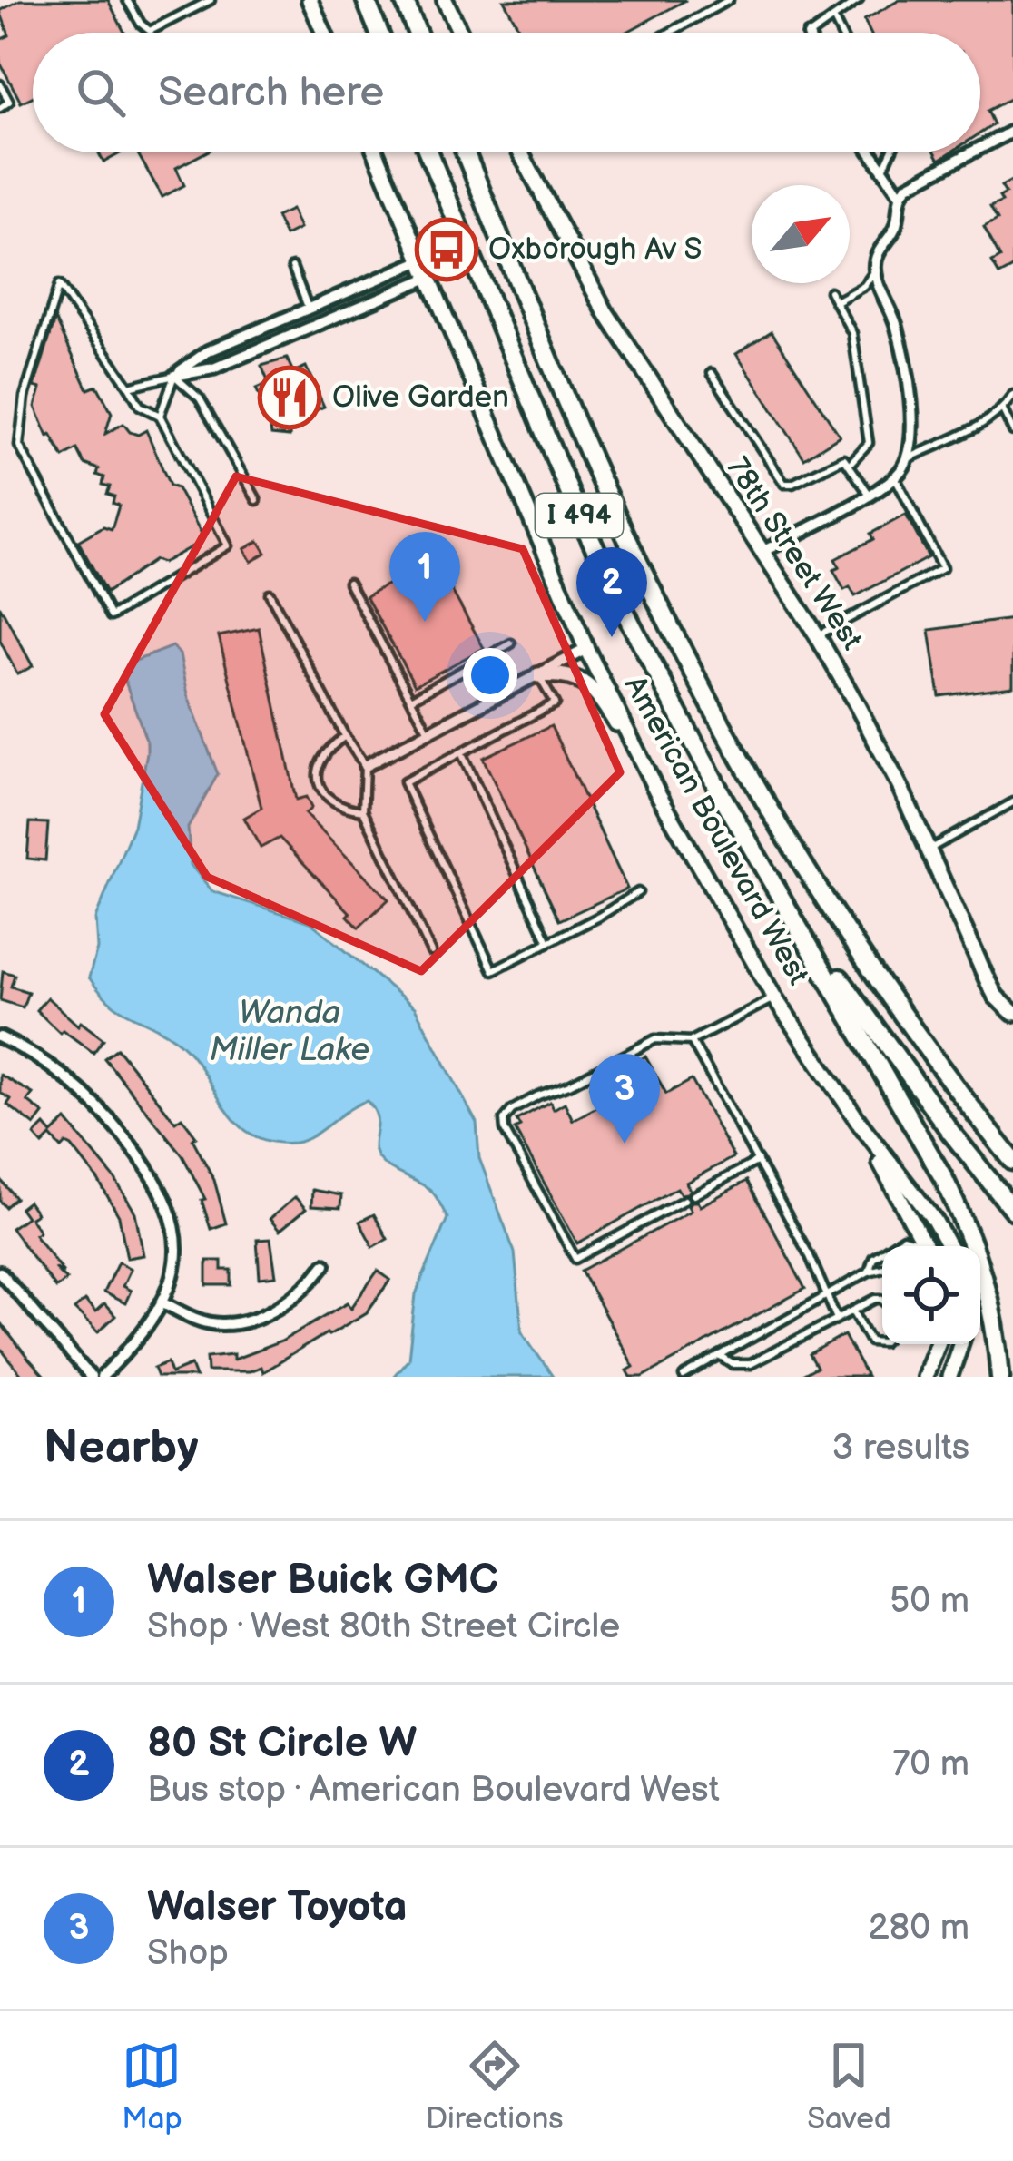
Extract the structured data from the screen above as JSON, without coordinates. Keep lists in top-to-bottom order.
{
  "streets": {
    "highway": ["I 494"],
    "street": ["78th Street West", "American Boulevard West"]
  },
  "water": ["Wanda Miller Lake"],
  "places": {
    "bus stop": ["Oxborough Av S"],
    "restaurant": ["Olive Garden"]
  },
  "north": "top right",
  "page": {
    "search": "Search here",
    "pins": ["1", "2", "3"],
    "heading": ["Nearby", "3 results"],
    "list": [
      {
        "mark": "1",
        "name": "Walser Buick GMC",
        "note": "Shop · West 80th Street Circle",
        "value": "50 m"
      },
      {
        "mark": "2",
        "name": "80 St Circle W",
        "note": "Bus stop · American Boulevard West",
        "value": "70 m"
      },
      {
        "mark": "3",
        "name": "Walser Toyota",
        "note": "Shop",
        "value": "280 m"
      }
    ],
    "nav": ["Map", "Directions", "Saved"]
  }
}
